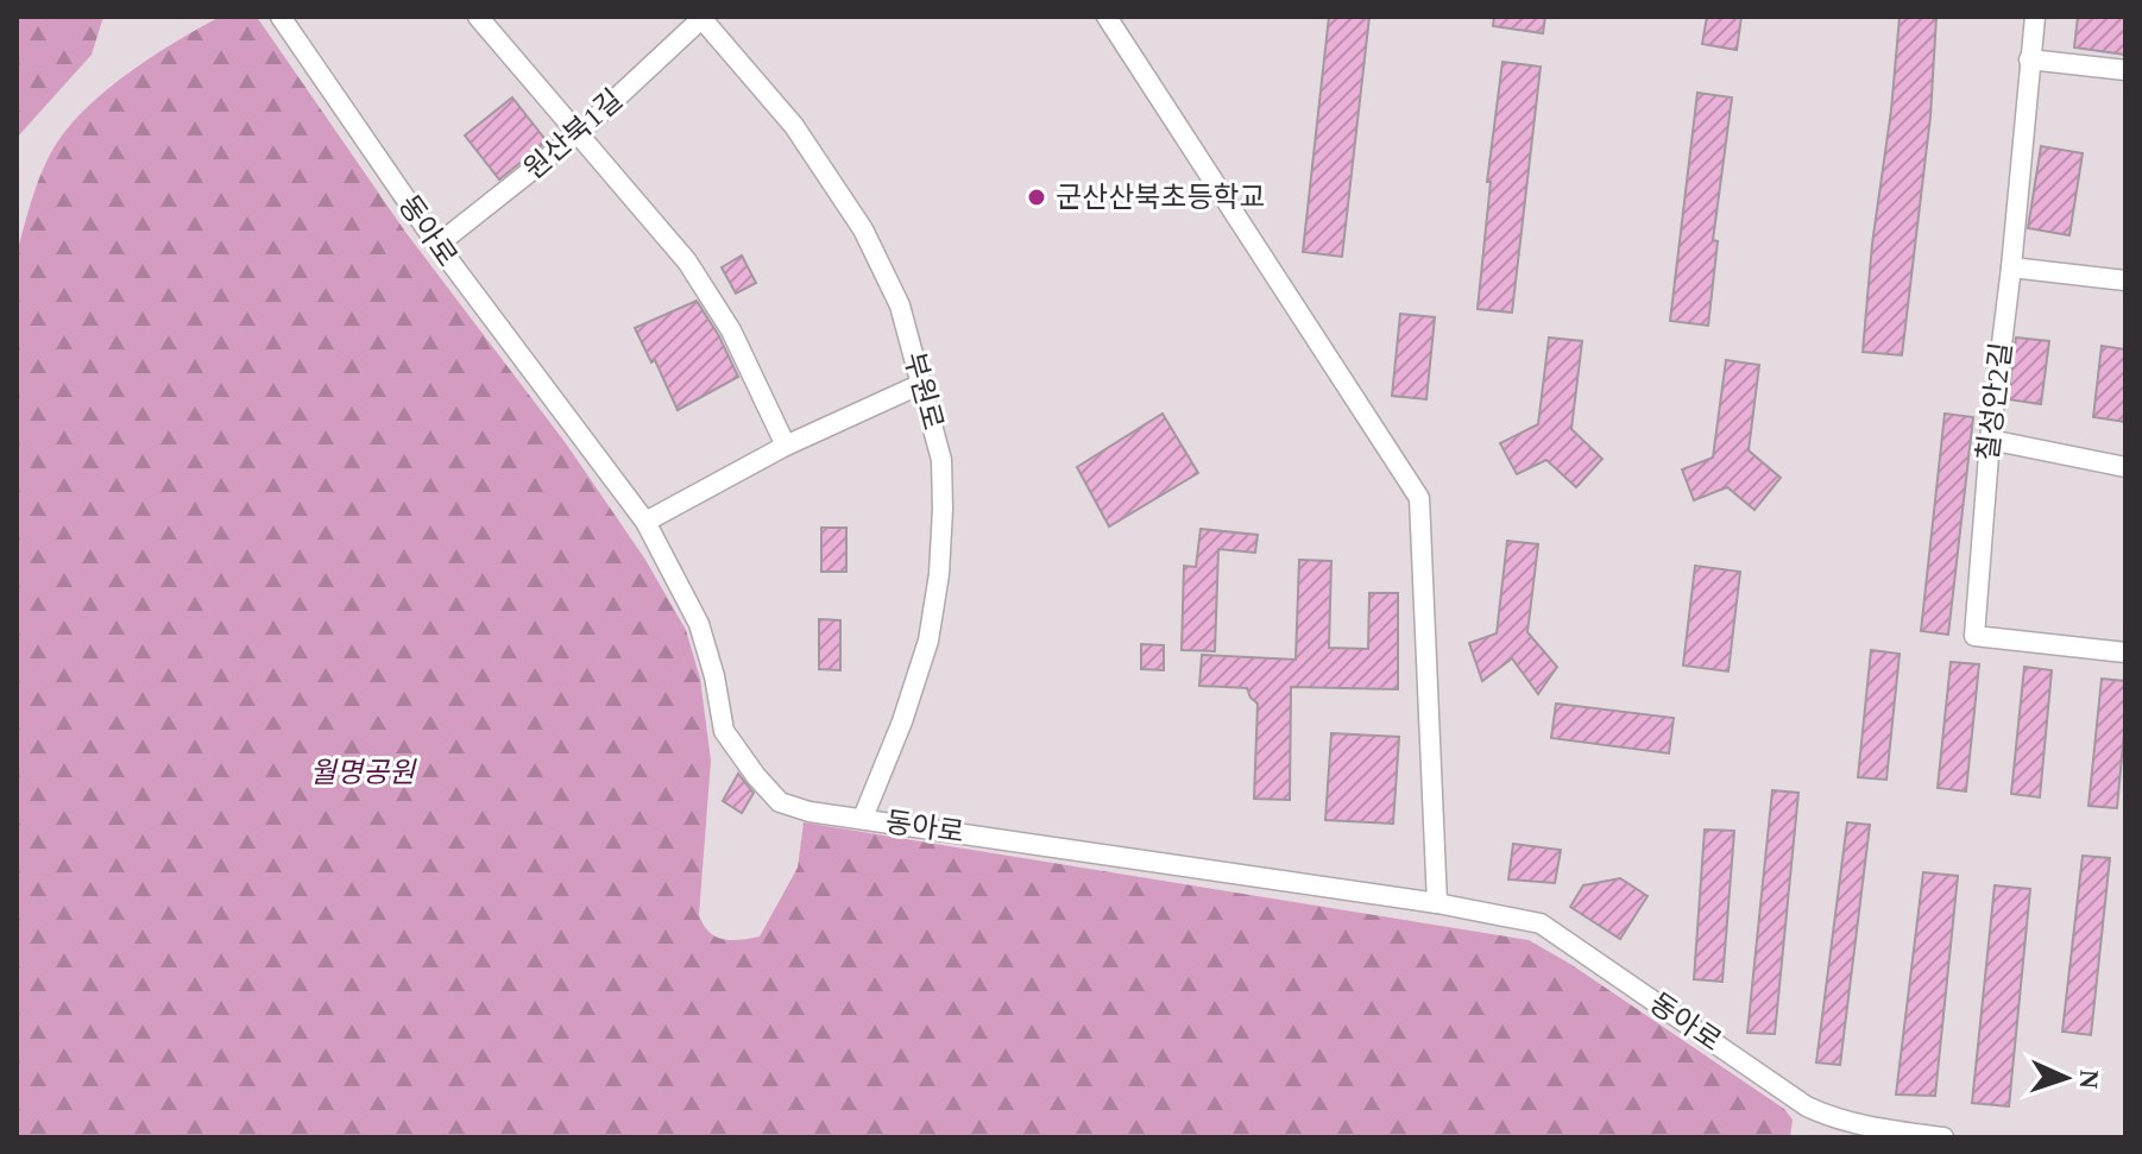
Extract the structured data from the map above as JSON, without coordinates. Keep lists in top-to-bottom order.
{
  "streets": {
    "street": [
      "원산북1길",
      "동아로",
      "부원로",
      "칠성안2길"
    ]
  },
  "crossings": [
    ["원산북1길", "동아로"],
    ["원산북1길", "부원로"],
    ["동아로", "부원로"]
  ],
  "parks": ["월명공원"],
  "places": ["군산산북초등학교"],
  "north": "right"
}
